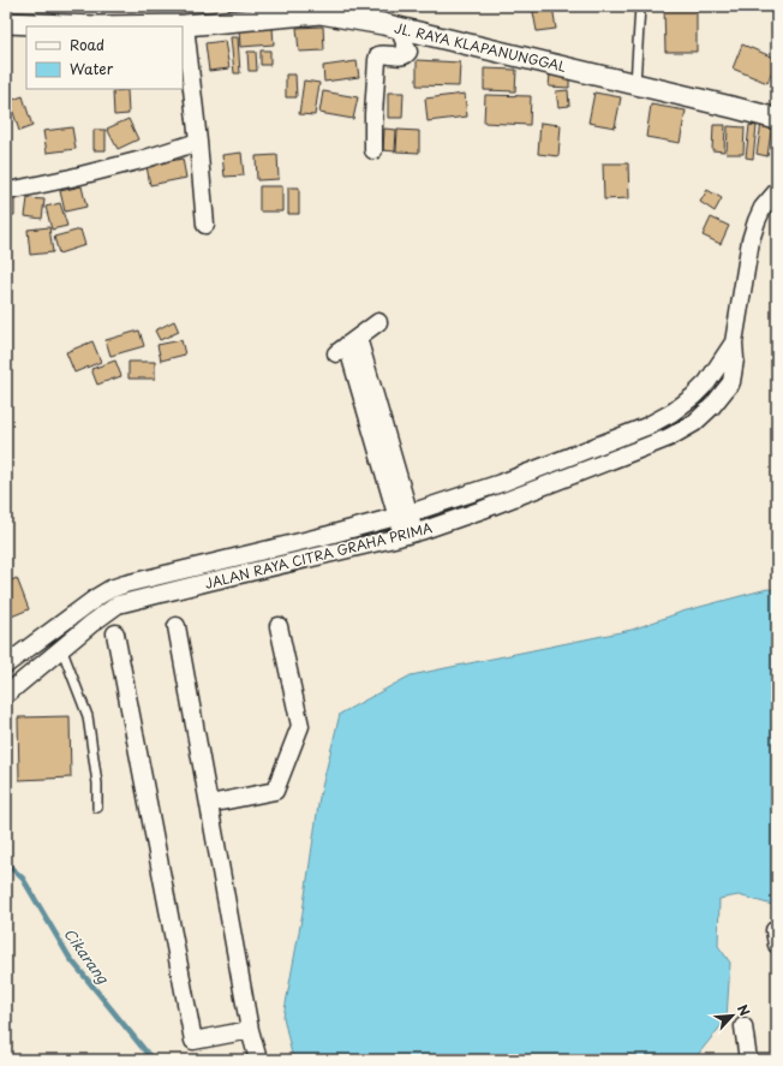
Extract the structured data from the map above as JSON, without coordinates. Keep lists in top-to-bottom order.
{
  "streets": {
    "street": ["JL. RAYA KLAPANUNGGAL", "JALAN RAYA CITRA GRAHA PRIMA"]
  },
  "water": ["Cikarang"],
  "legend": ["Road", "Water"],
  "north": "top right"
}
